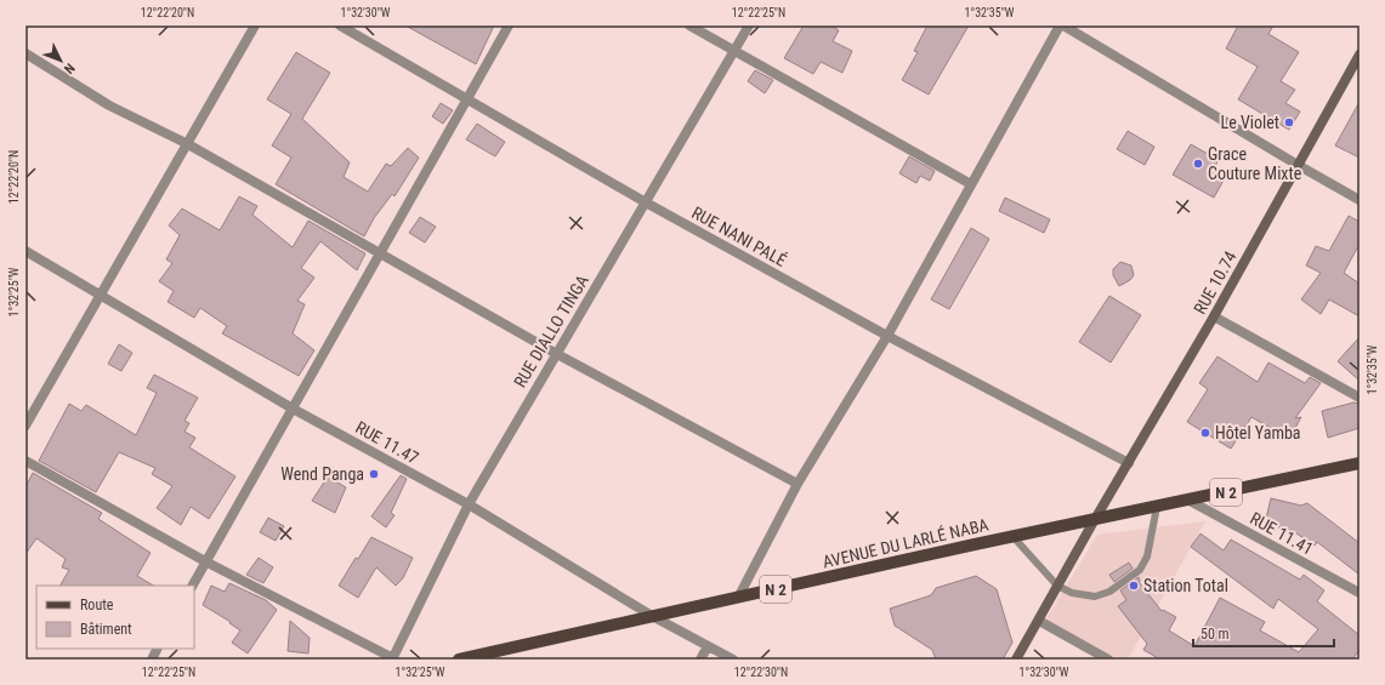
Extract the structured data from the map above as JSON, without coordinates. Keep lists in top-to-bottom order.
{
  "streets": {
    "main road": ["RUE 10.74", "N 2", "AVENUE DU LARLÉ NABA"],
    "street": [
      "RUE NANI PALÉ",
      "RUE DIALLO TINGA",
      "RUE 11.47",
      "RUE 11.41"
    ]
  },
  "crossings": [
    ["RUE NANI PALÉ", "RUE 10.74"],
    ["RUE NANI PALÉ", "RUE DIALLO TINGA"],
    ["RUE 10.74", "AVENUE DU LARLÉ NABA"],
    ["RUE DIALLO TINGA", "RUE 11.47"],
    ["RUE 11.47", "AVENUE DU LARLÉ NABA"],
    ["RUE 11.41", "AVENUE DU LARLÉ NABA"]
  ],
  "places": [
    "Le Violet",
    "Grace Couture Mixte",
    "Hôtel Yamba",
    "Wend Panga",
    "Station Total"
  ],
  "legend": ["Route", "Bâtiment"],
  "scale_bar": "50 m",
  "north": "bottom right",
  "coordinates": [
    "12°22'20\"N",
    "1°32'30\"W",
    "12°22'25\"N",
    "1°32'35\"W",
    "1°32'25\"W",
    "12°22'30\"N"
  ]
}
